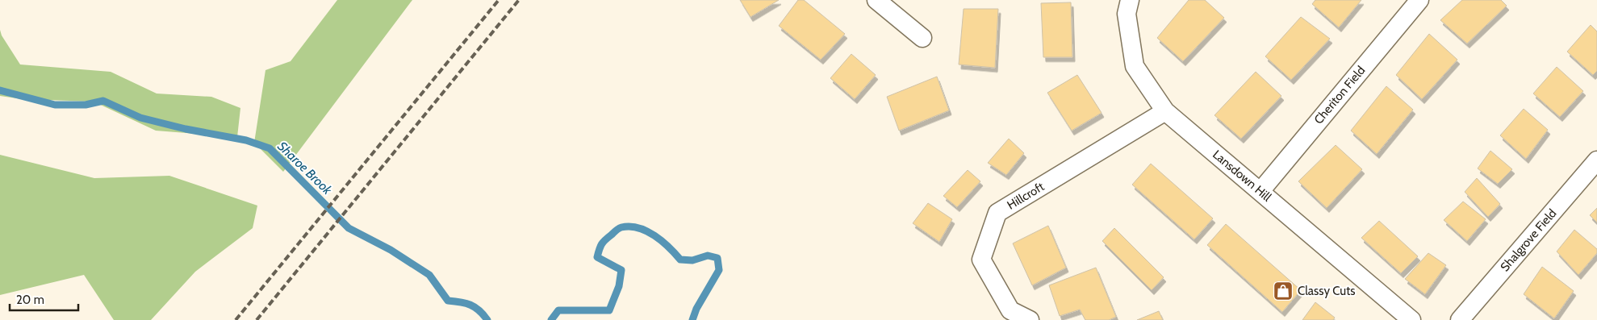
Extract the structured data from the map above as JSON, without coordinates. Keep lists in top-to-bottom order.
{
  "streets": {
    "street": [
      "Cheriton Field",
      "Lansdown Hill",
      "Hillcroft",
      "Shalgrove Field"
    ]
  },
  "crossings": [
    ["Cheriton Field", "Lansdown Hill"],
    ["Lansdown Hill", "Hillcroft"]
  ],
  "water": ["Sharoe Brook"],
  "places": {
    "shop": ["Classy Cuts"]
  },
  "scale_bar": "20 m"
}
